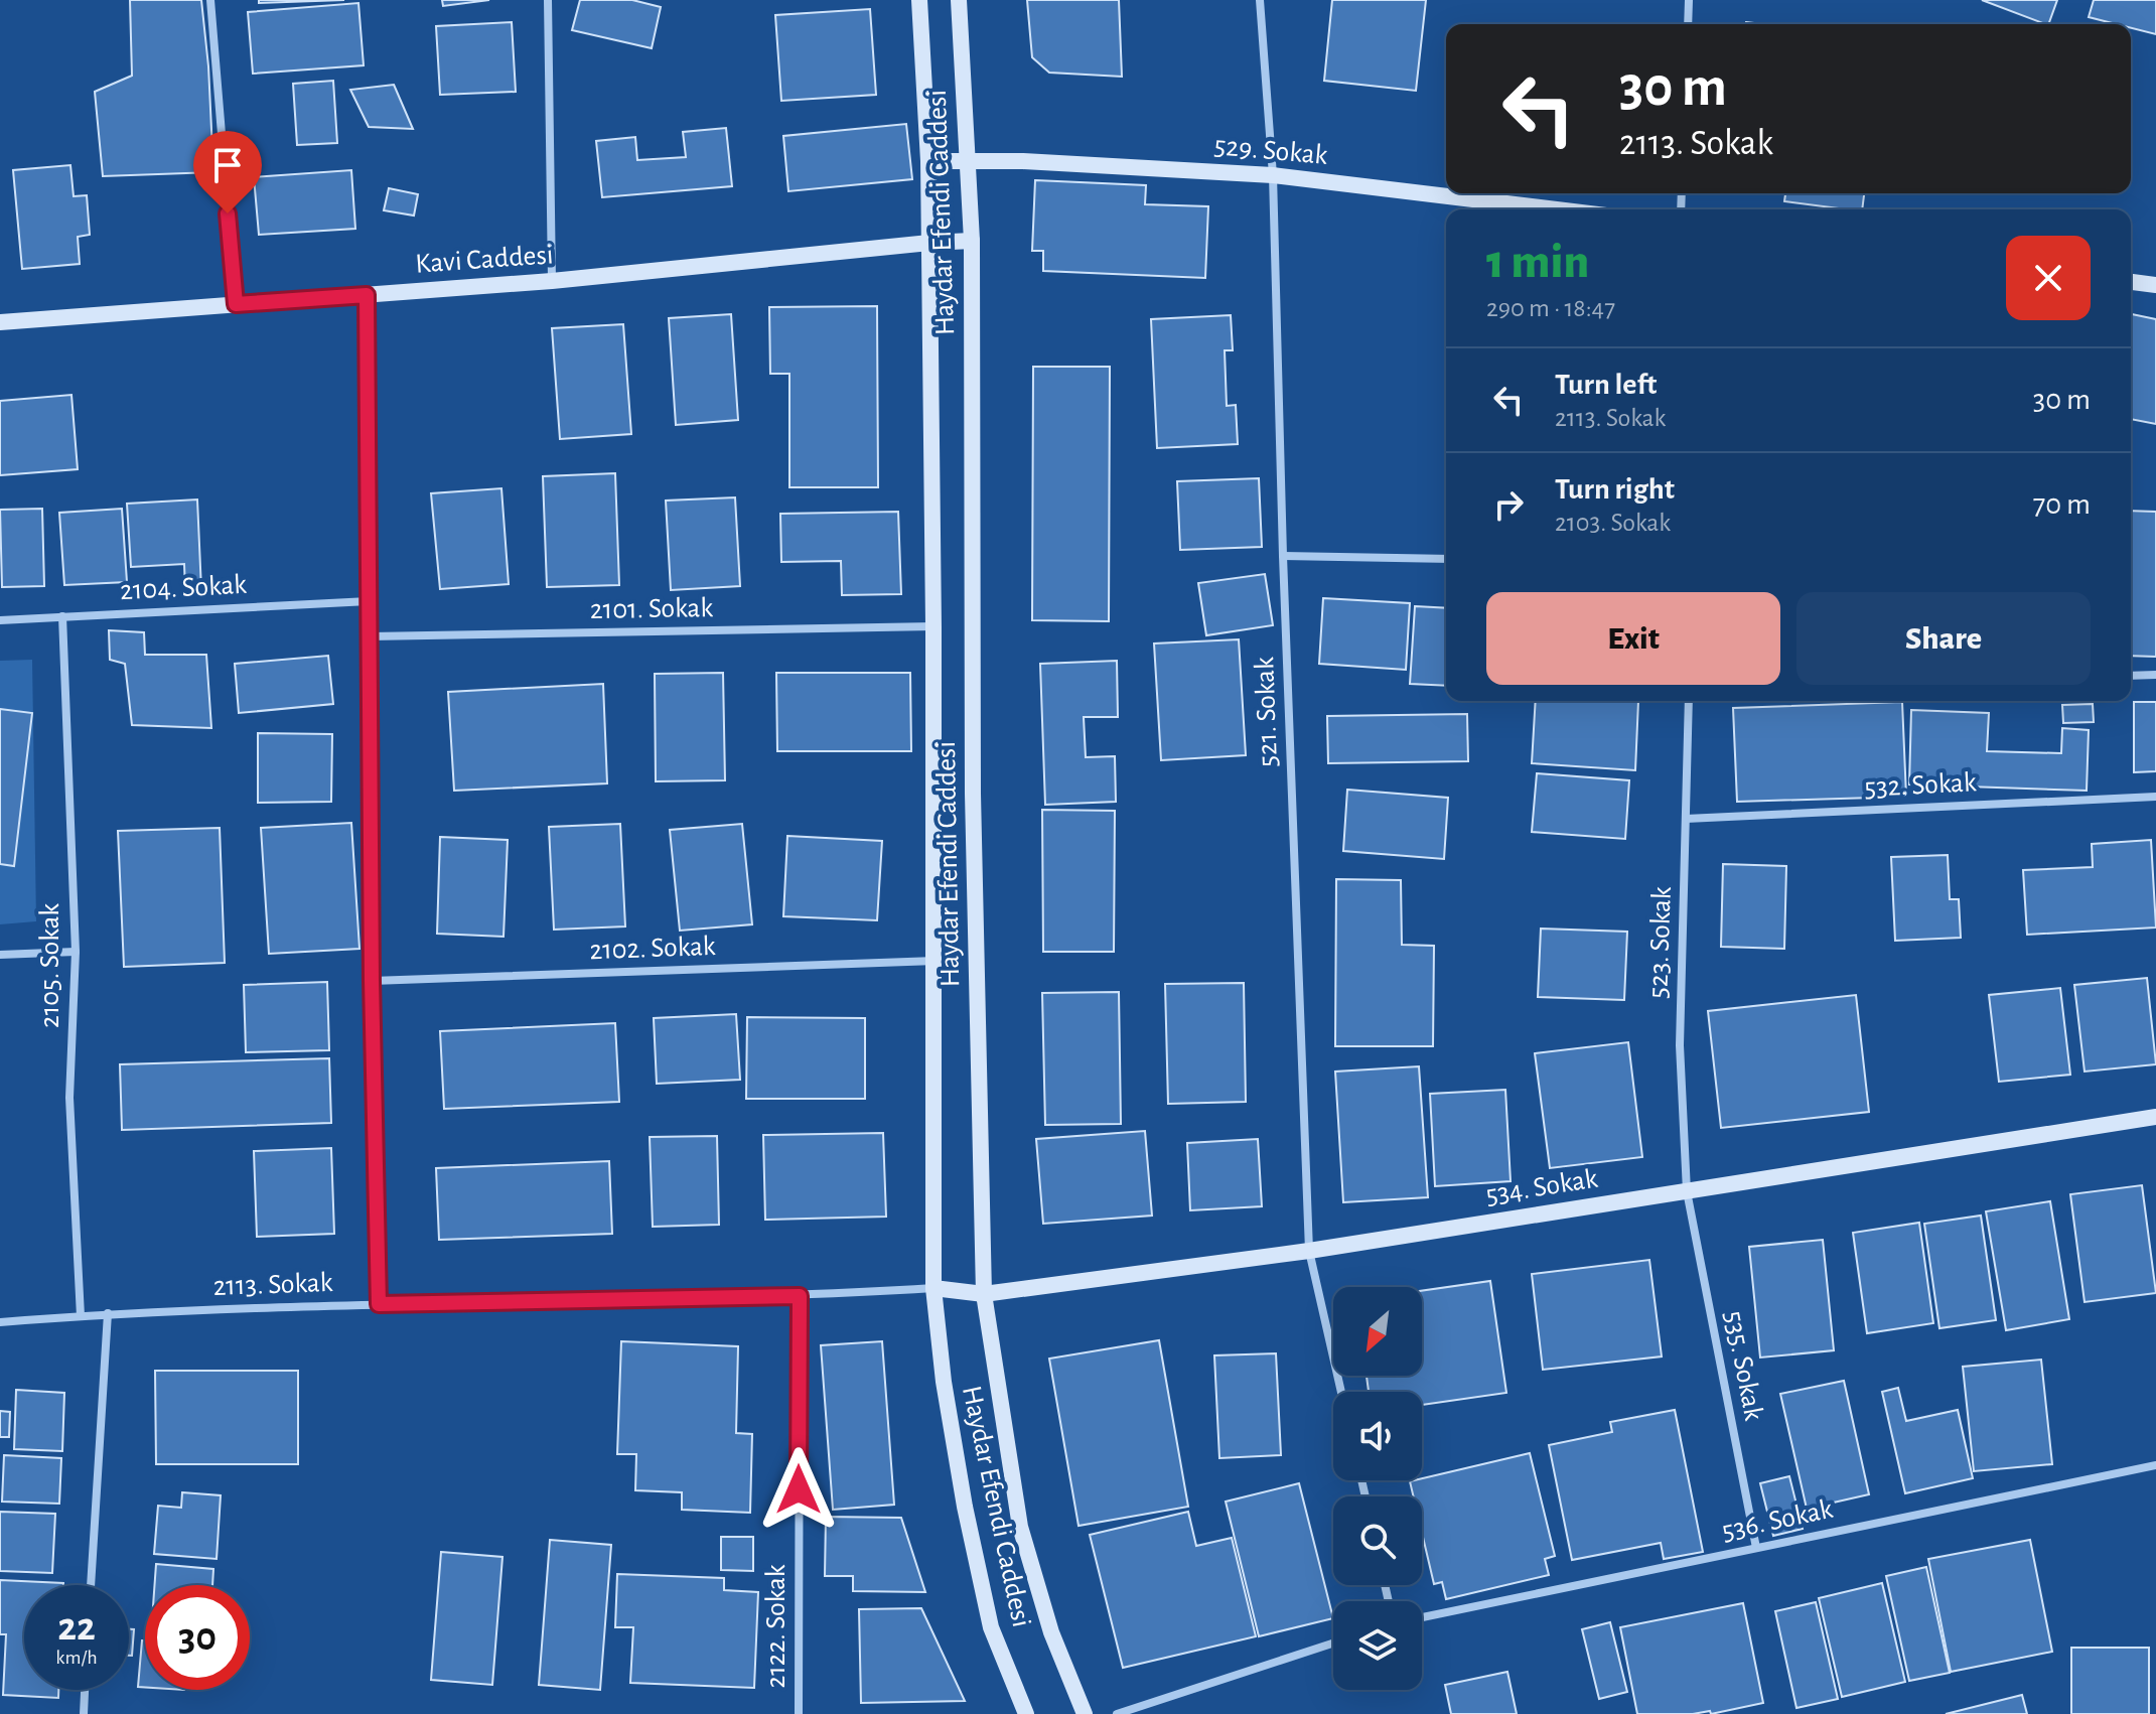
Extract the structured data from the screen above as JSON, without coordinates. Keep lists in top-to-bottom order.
{
  "streets": {
    "main road": [
      "529. Sokak",
      "Haydar Efendi Caddesi",
      "Kavi Caddesi",
      "534. Sokak"
    ],
    "street": [
      "2104. Sokak",
      "2101. Sokak",
      "521. Sokak",
      "532. Sokak",
      "523. Sokak",
      "2102. Sokak",
      "2105. Sokak",
      "2113. Sokak",
      "535. Sokak",
      "536. Sokak",
      "2122. Sokak"
    ]
  },
  "crossings": [
    ["529. Sokak", "Haydar Efendi Caddesi"],
    ["529. Sokak", "521. Sokak"],
    ["Haydar Efendi Caddesi", "Kavi Caddesi"],
    ["Haydar Efendi Caddesi", "2101. Sokak"],
    ["Haydar Efendi Caddesi", "2102. Sokak"],
    ["Haydar Efendi Caddesi", "534. Sokak"],
    ["Haydar Efendi Caddesi", "2113. Sokak"],
    ["2104. Sokak", "2105. Sokak"],
    ["521. Sokak", "534. Sokak"],
    ["532. Sokak", "523. Sokak"],
    ["523. Sokak", "534. Sokak"],
    ["523. Sokak", "535. Sokak"],
    ["2105. Sokak", "2113. Sokak"],
    ["534. Sokak", "2113. Sokak"],
    ["534. Sokak", "535. Sokak"],
    ["2113. Sokak", "2122. Sokak"],
    ["535. Sokak", "536. Sokak"]
  ],
  "north": "bottom left",
  "page": {
    "turn": ["30 m", "2113. Sokak"],
    "heading": ["1 min", "290 m · 18:47"],
    "list": [
      {
        "name": "Turn left",
        "note": "2113. Sokak",
        "value": "30 m"
      },
      {
        "name": "Turn right",
        "note": "2103. Sokak",
        "value": "70 m"
      }
    ],
    "buttons": ["Exit", "Share"],
    "speed": "22 km/h",
    "limit": "30"
  }
}
